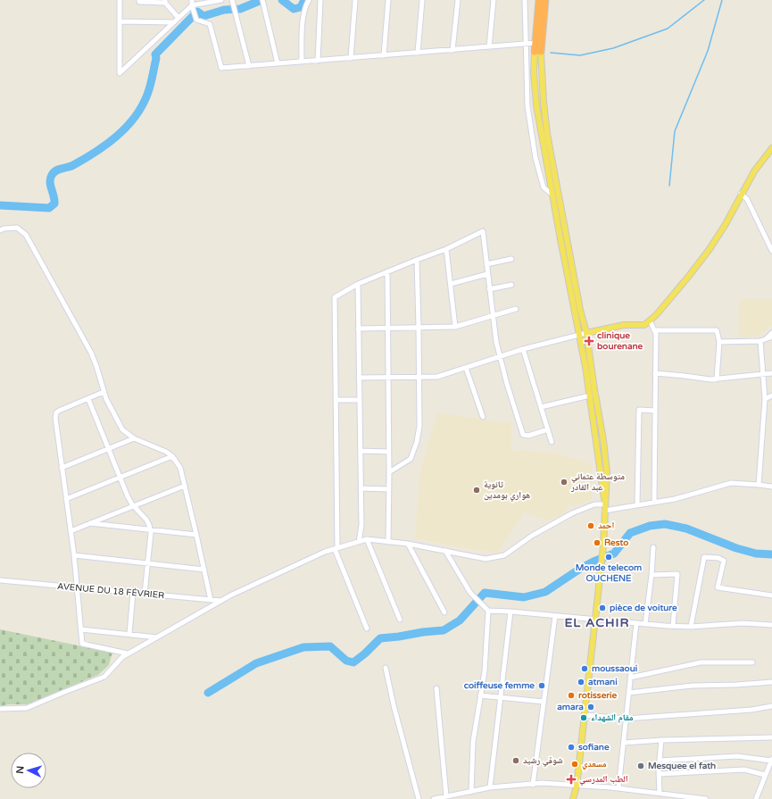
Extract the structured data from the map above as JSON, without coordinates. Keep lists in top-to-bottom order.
{
  "streets": {
    "street": ["AVENUE DU 18 FÉVRIER"]
  },
  "districts": ["EL ACHIR"],
  "places": {
    "health": ["clinique bourenane", "الطب المدرسي"],
    "other": [
      "متوسطة عثماني عبد القادر",
      "ثانوية هواري بومدين",
      "احمد",
      "Resto",
      "Monde telecom OUCHENE",
      "pièce de voiture",
      "moussaoui",
      "atmani",
      "coiffeuse femme",
      "rotisserie",
      "amara",
      "مقام الشهداء",
      "sofiane",
      "شوقي رشيد",
      "مسعدي",
      "Mesquee el fath"
    ]
  },
  "north": "left"
}
